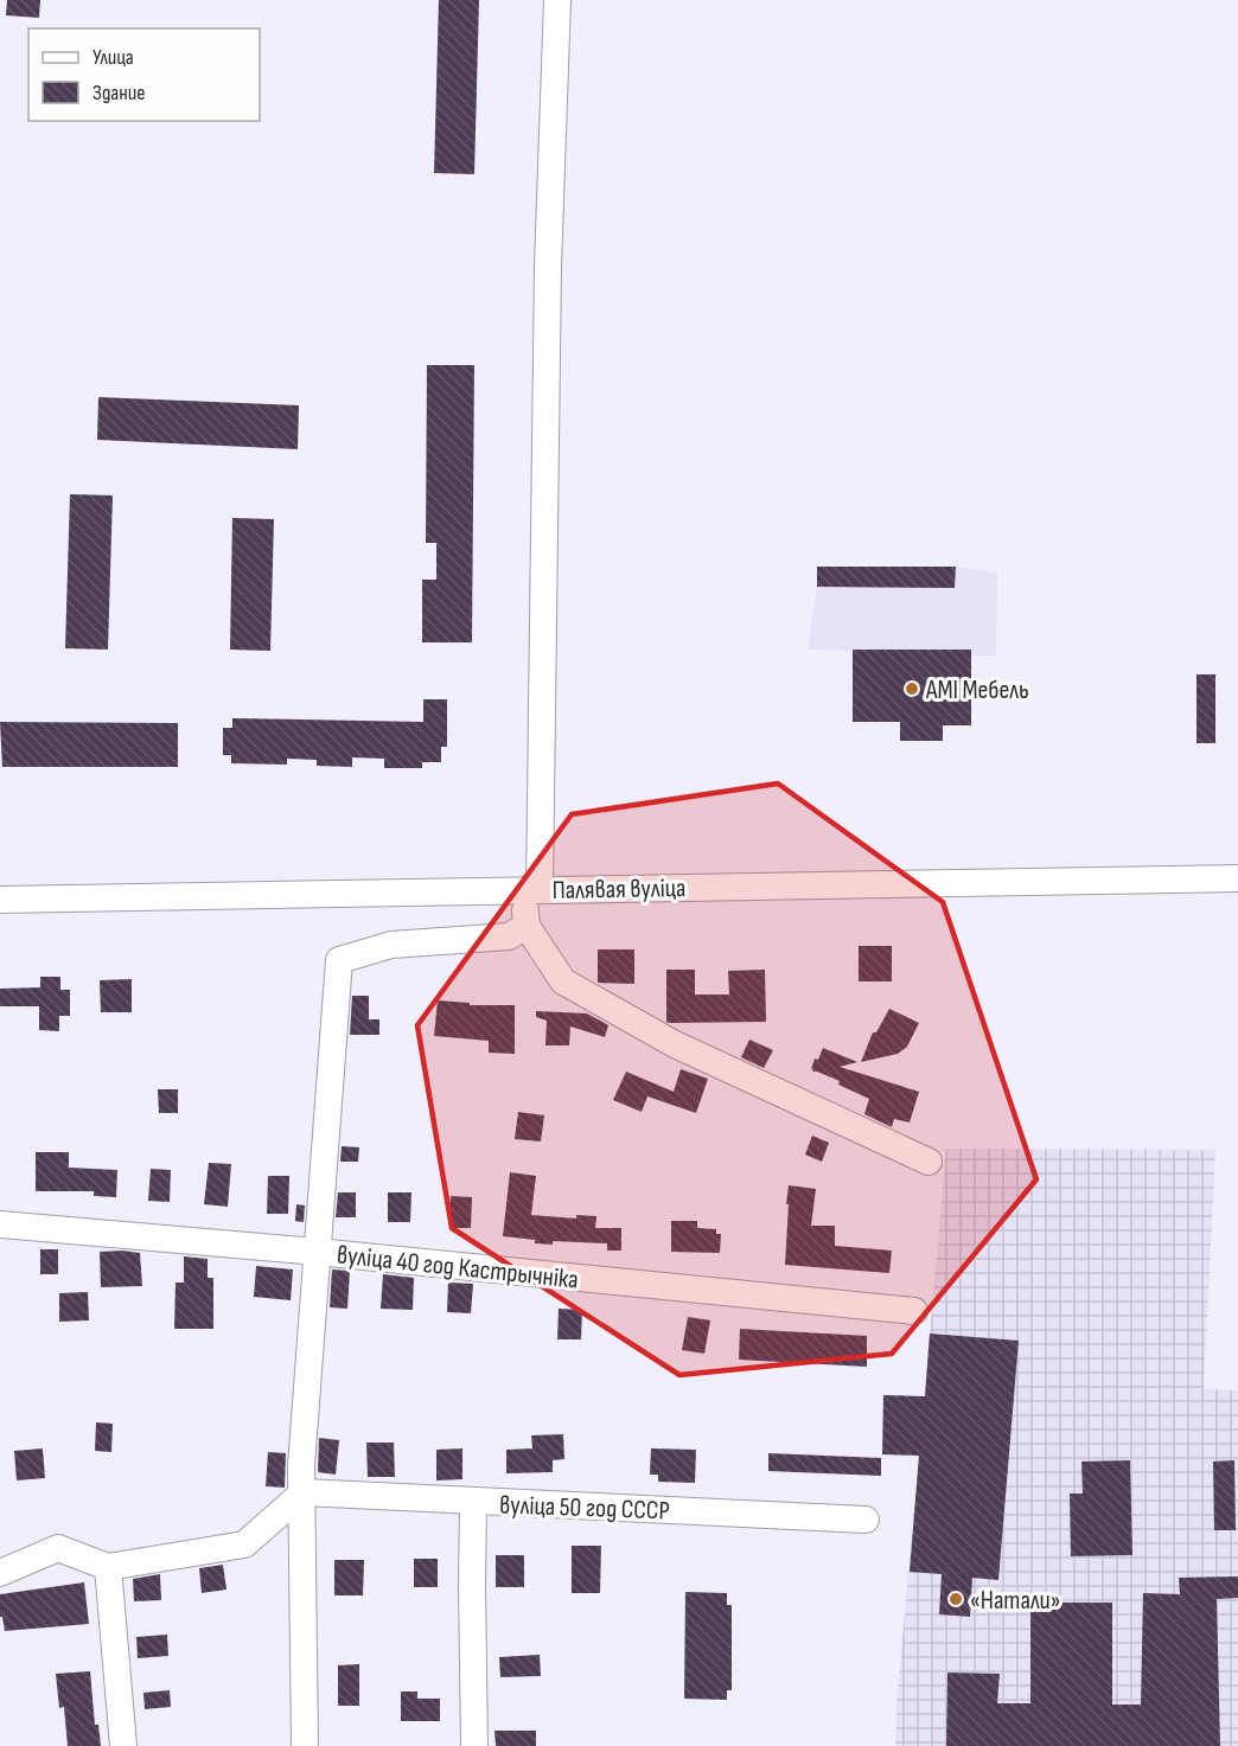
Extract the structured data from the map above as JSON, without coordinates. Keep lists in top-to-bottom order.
{
  "streets": {
    "street": ["Палявая вуліца", "вуліца 40 год Кастрычніка", "вуліца 50 год СССР"]
  },
  "places": ["AMI Мебель", "«Натали»"],
  "legend": ["Улица", "Здание"]
}
